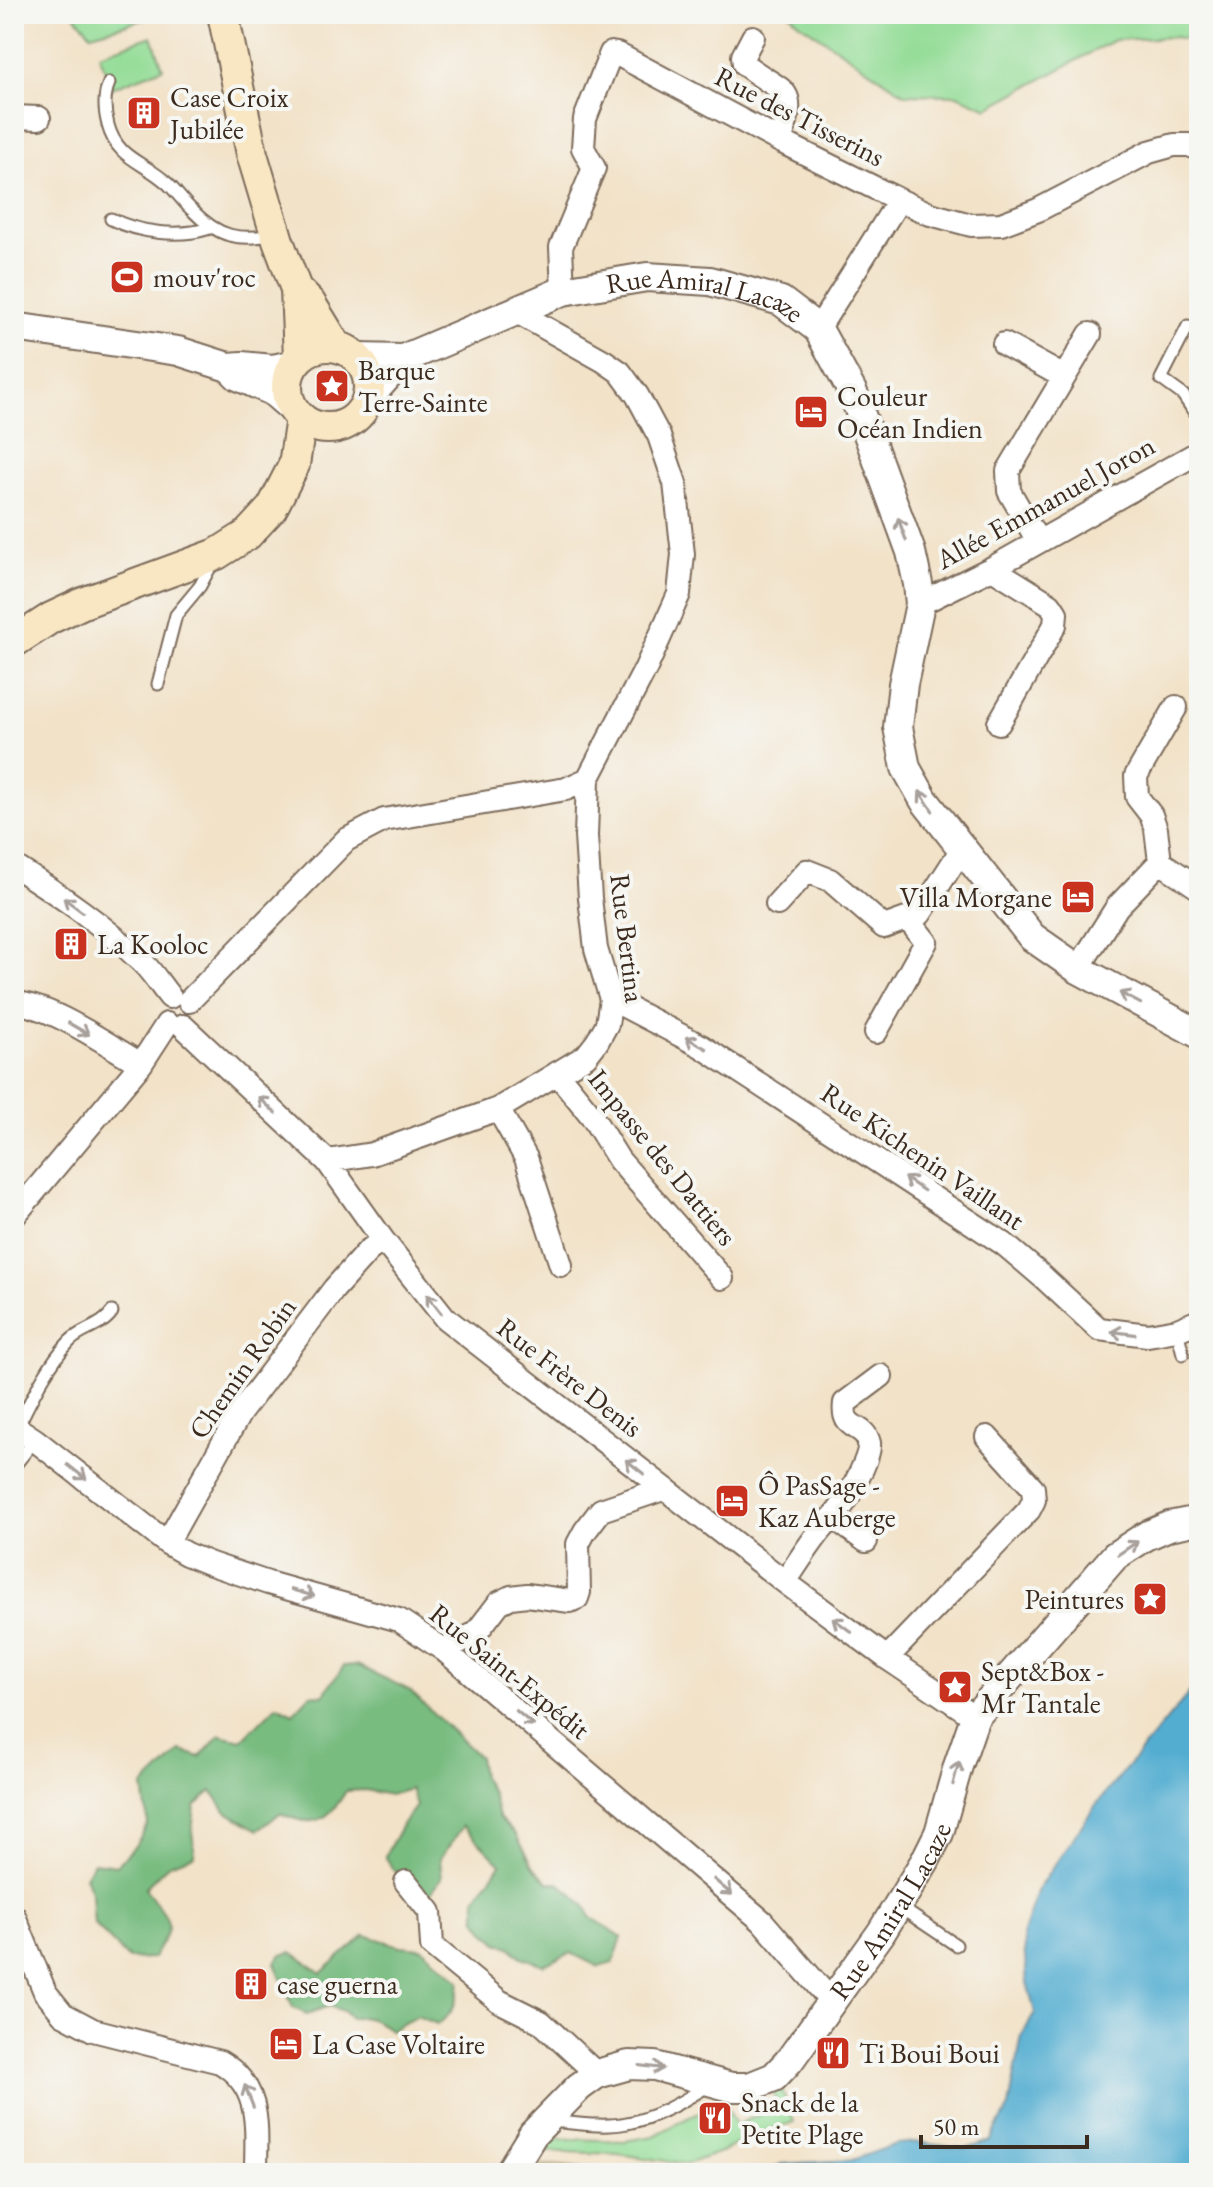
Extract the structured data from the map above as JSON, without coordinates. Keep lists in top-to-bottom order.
{
  "streets": {
    "street": [
      "Rue des Tisserins",
      "Rue Amiral Lacaze",
      "Allée Emmanuel Joron",
      "Rue Bertina",
      "Rue Kichenin Vaillant",
      "Impasse des Dattiers",
      "Chemin Robin",
      "Rue Frère Denis",
      "Rue Saint-Expédit"
    ]
  },
  "crossings": [
    ["Rue des Tisserins", "Rue Amiral Lacaze"],
    ["Rue Amiral Lacaze", "Allée Emmanuel Joron"],
    ["Rue Amiral Lacaze", "Rue Frère Denis"],
    ["Rue Amiral Lacaze", "Rue Saint-Expédit"],
    ["Rue Bertina", "Rue Kichenin Vaillant"],
    ["Rue Bertina", "Impasse des Dattiers"],
    ["Rue Bertina", "Rue Frère Denis"],
    ["Chemin Robin", "Rue Frère Denis"],
    ["Chemin Robin", "Rue Saint-Expédit"]
  ],
  "one_way": ["Rue Kichenin Vaillant", "Rue Frère Denis", "Rue Saint-Expédit"],
  "places": {
    "building": ["Case Croix Jubilée", "La Kooloc", "case guerna"],
    "sports": ["mouv'roc"],
    "place": ["Barque Terre-Sainte", "Peintures", "Sept&Box - Mr Tantale"],
    "hotel": [
      "Couleur Océan Indien",
      "Villa Morgane",
      "Ô PasSage - Kaz Auberge",
      "La Case Voltaire"
    ],
    "restaurant": ["Ti Boui Boui", "Snack de la Petite Plage"]
  },
  "scale_bar": "50 m"
}
